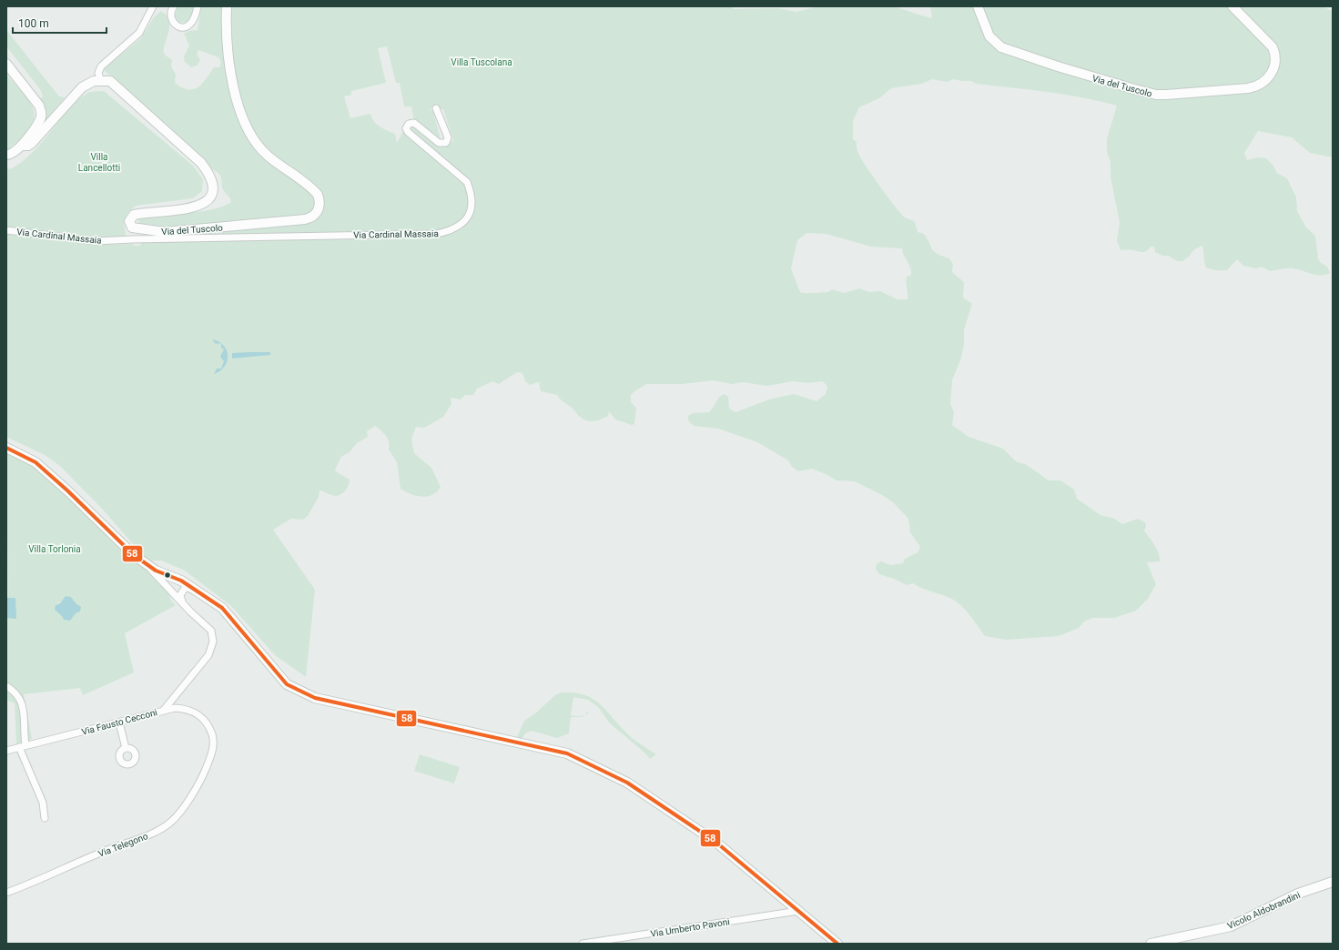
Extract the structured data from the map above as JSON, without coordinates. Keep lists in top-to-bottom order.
{
  "streets": {
    "street": [
      "Via del Tuscolo",
      "Via Cardinal Massaia",
      "Via Fausto Cecconi",
      "Via Telegono",
      "Vicolo Aldobrandini",
      "Via Umberto Pavoni"
    ]
  },
  "crossings": [
    ["Via Fausto Cecconi", "Via Telegono"]
  ],
  "parks": ["Villa Tuscolana", "Villa Lancellotti", "Villa Torlonia"],
  "lines": ["transit line 58"],
  "scale_bar": "100 m"
}
